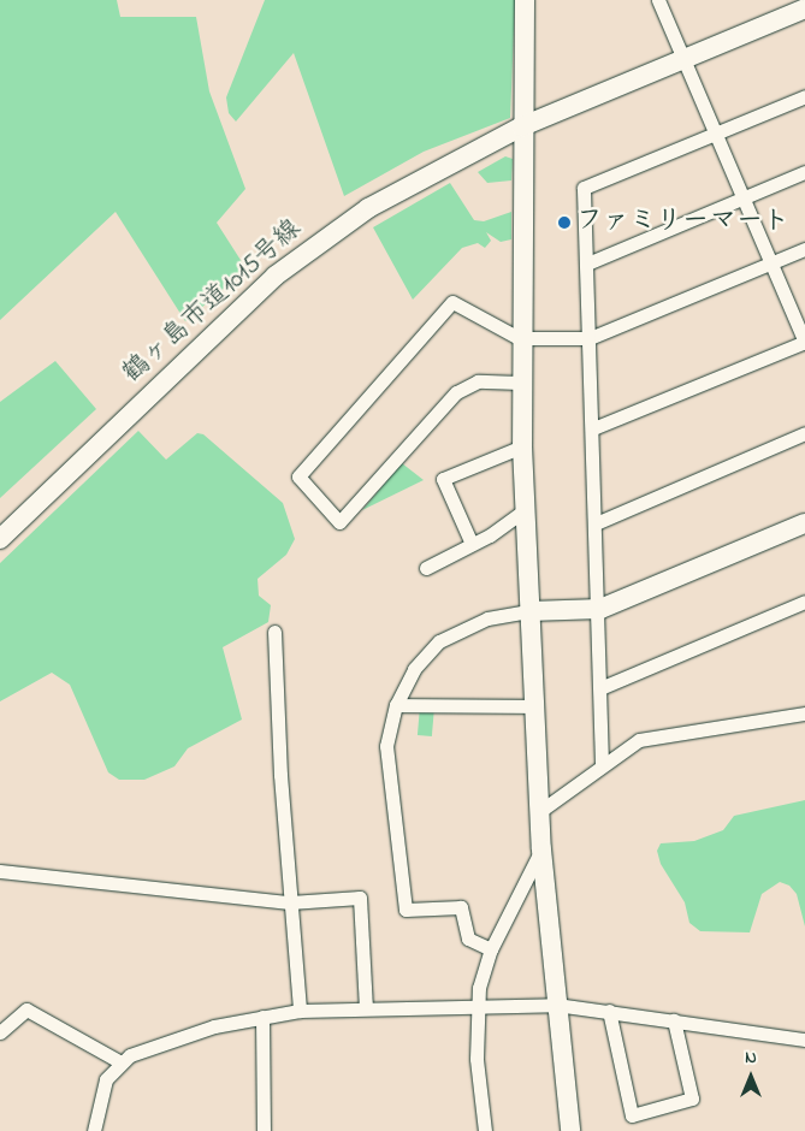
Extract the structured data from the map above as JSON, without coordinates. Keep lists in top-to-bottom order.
{
  "streets": {
    "street": ["鶴ヶ島市道1015号線"]
  },
  "places": ["ファミリーマート"],
  "north": "top"
}
